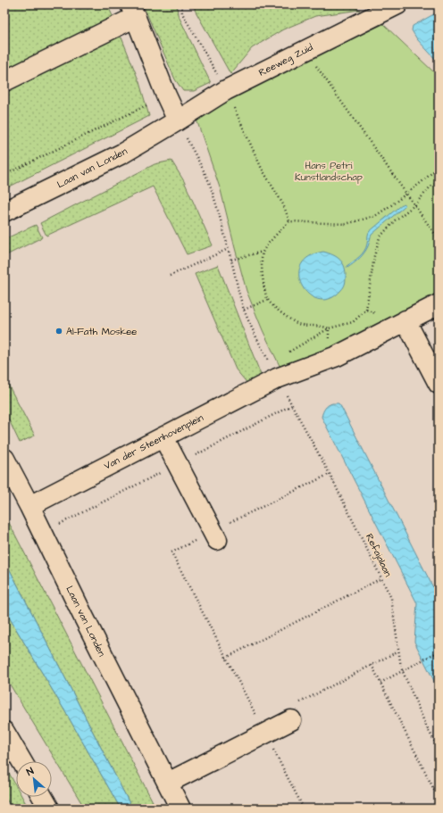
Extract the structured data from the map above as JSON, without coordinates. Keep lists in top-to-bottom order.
{
  "streets": {
    "main road": ["Reeweg Zuid", "Laan van Londen", "Van der Steenhovenplein"],
    "path": ["Refajalaan"]
  },
  "crossings": [
    ["Reeweg Zuid", "Laan van Londen"],
    ["Laan van Londen", "Van der Steenhovenplein"],
    ["Van der Steenhovenplein", "Refajalaan"]
  ],
  "parks": ["Hans Petri Kunstlandschap"],
  "places": ["Al-Fath Moskee"],
  "north": "top left"
}
